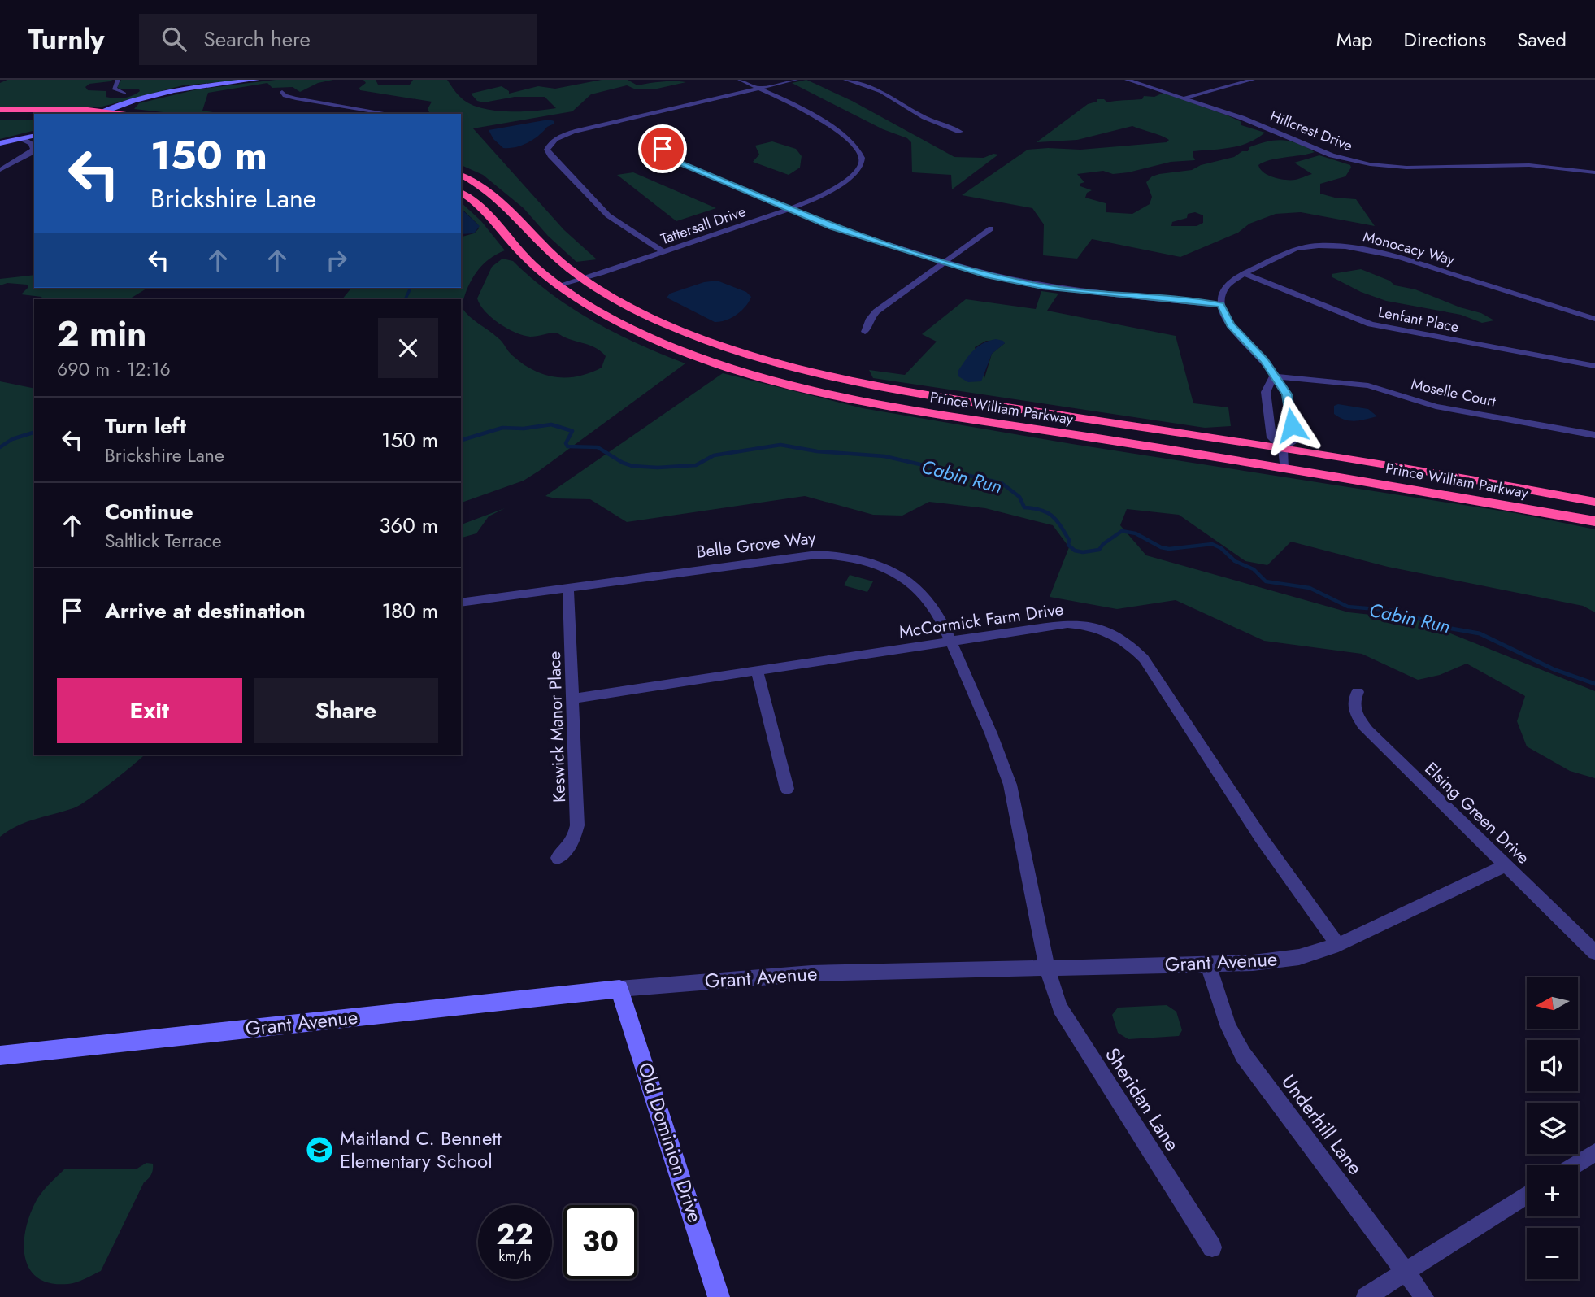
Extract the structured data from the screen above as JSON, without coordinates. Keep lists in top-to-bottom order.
{
  "streets": {
    "highway": ["Prince William Parkway"],
    "street": [
      "Hillcrest Drive",
      "Tattersall Drive",
      "Monocacy Way",
      "Lenfant Place",
      "Moselle Court",
      "Belle Grove Way",
      "McCormick Farm Drive",
      "Keswick Manor Place",
      "Elsing Green Drive",
      "Grant Avenue",
      "Sheridan Lane",
      "Underhill Lane",
      "Old Dominion Drive"
    ]
  },
  "crossings": [
    ["Tattersall Drive", "Prince William Parkway"],
    ["Monocacy Way", "Lenfant Place"],
    ["Belle Grove Way", "McCormick Farm Drive"],
    ["Belle Grove Way", "Keswick Manor Place"],
    ["Belle Grove Way", "Grant Avenue"],
    ["Belle Grove Way", "Sheridan Lane"],
    ["McCormick Farm Drive", "Keswick Manor Place"],
    ["McCormick Farm Drive", "Grant Avenue"],
    ["Elsing Green Drive", "Grant Avenue"],
    ["Grant Avenue", "Sheridan Lane"],
    ["Grant Avenue", "Underhill Lane"],
    ["Grant Avenue", "Old Dominion Drive"]
  ],
  "water": ["Cabin Run"],
  "places": {
    "school or university": ["Maitland C. Bennett Elementary School"]
  },
  "north": "left",
  "page": {
    "header": "Turnly",
    "search": "Search here",
    "nav": ["Map", "Directions", "Saved"],
    "turn": ["150 m", "Brickshire Lane"],
    "heading": ["2 min", "690 m · 12:16"],
    "list": [
      {
        "name": "Turn left",
        "note": "Brickshire Lane",
        "value": "150 m"
      },
      {
        "name": "Continue",
        "note": "Saltlick Terrace",
        "value": "360 m"
      },
      {
        "name": "Arrive at destination",
        "value": "180 m"
      }
    ],
    "buttons": ["Exit", "Share"],
    "map_buttons": ["+", "−"],
    "speed": "22 km/h",
    "limit": "30"
  }
}
